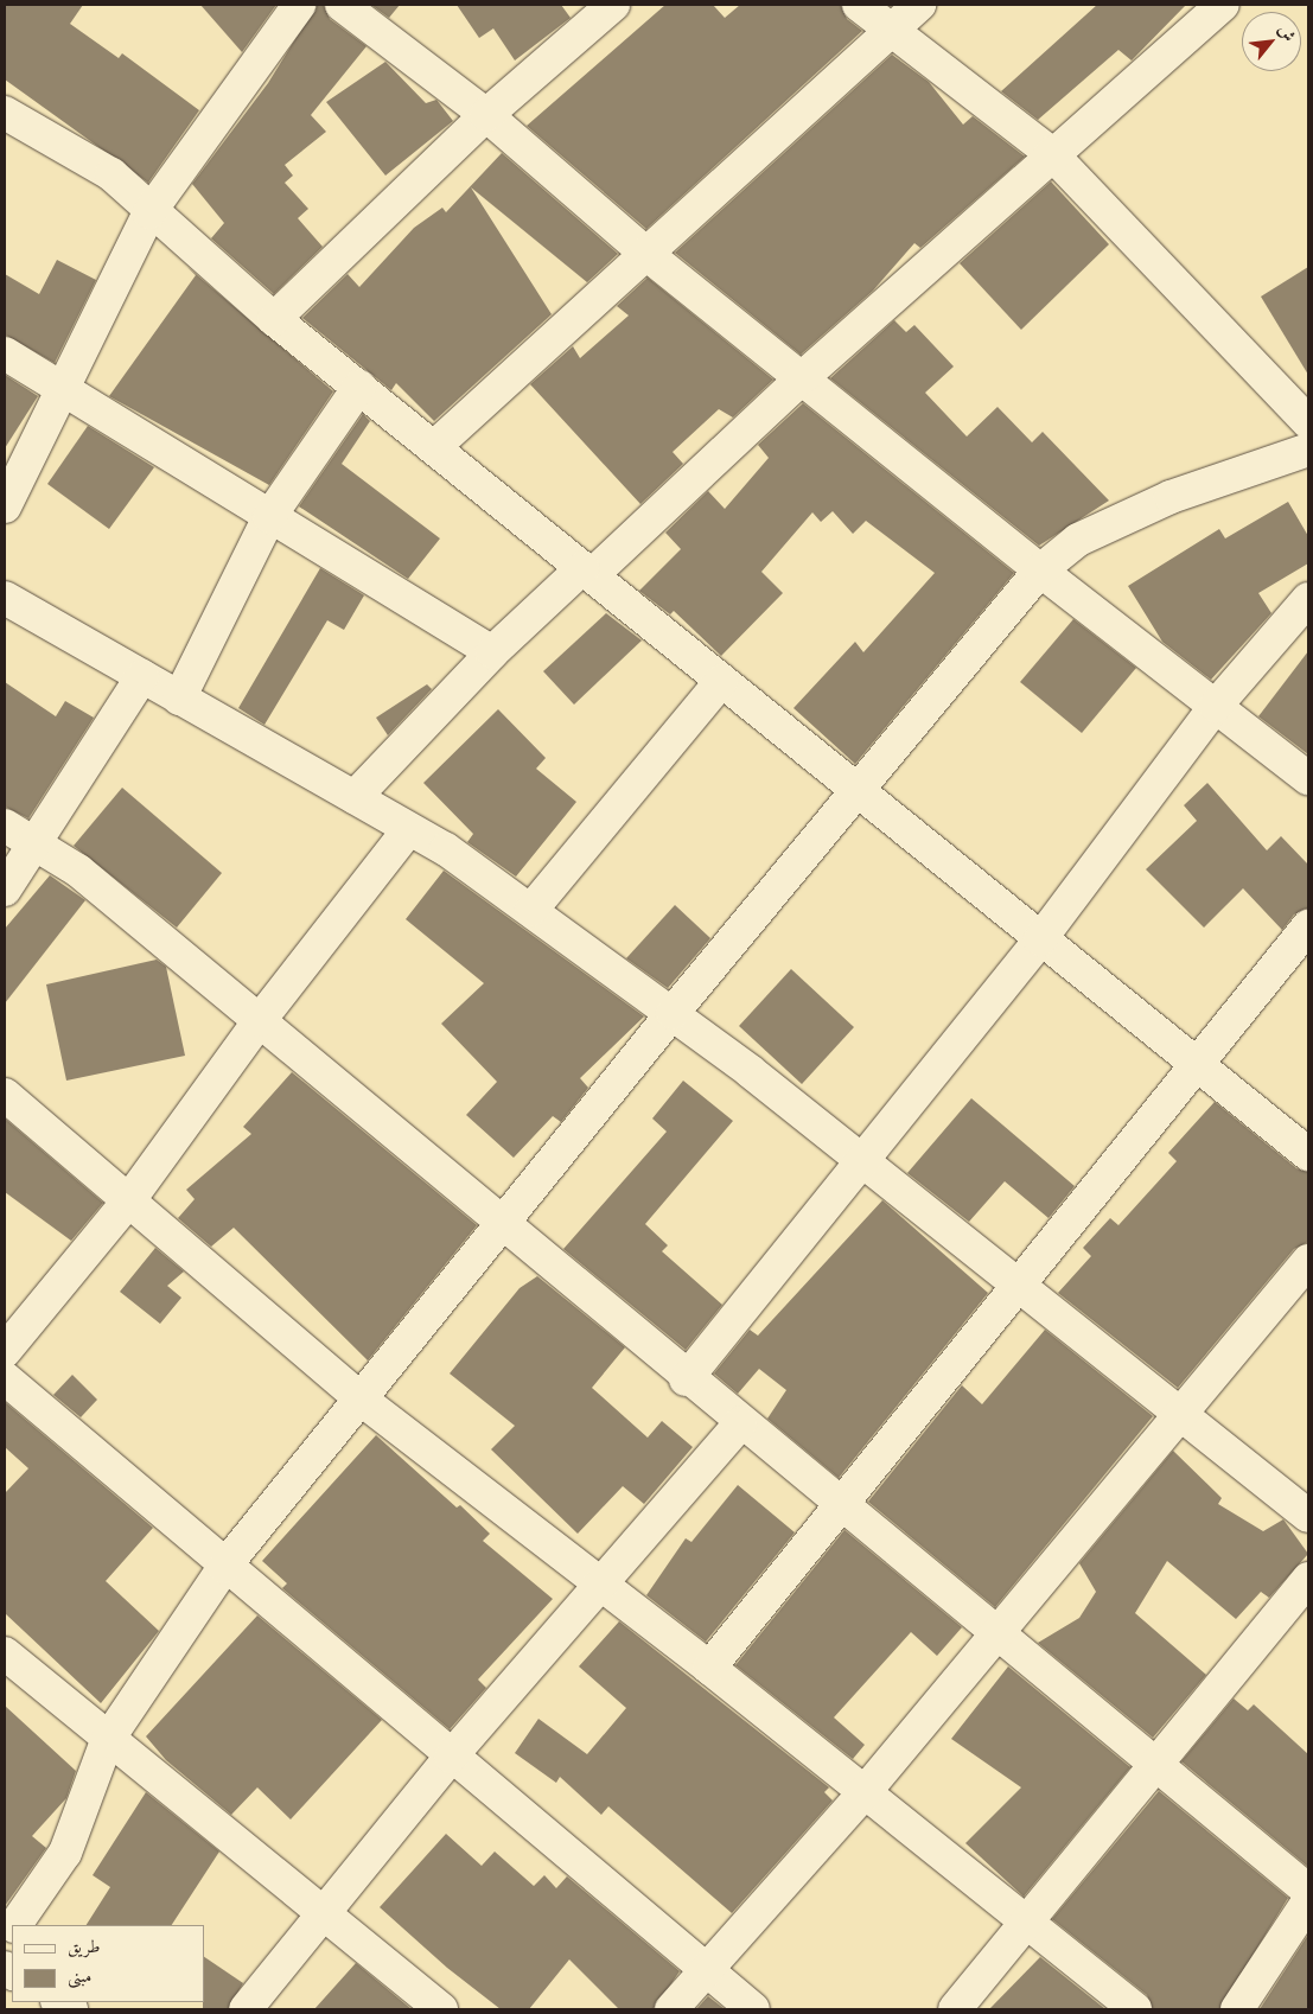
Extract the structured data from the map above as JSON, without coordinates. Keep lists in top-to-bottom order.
{
  "legend": ["طريق", "مبنى"],
  "north": "top right"
}
